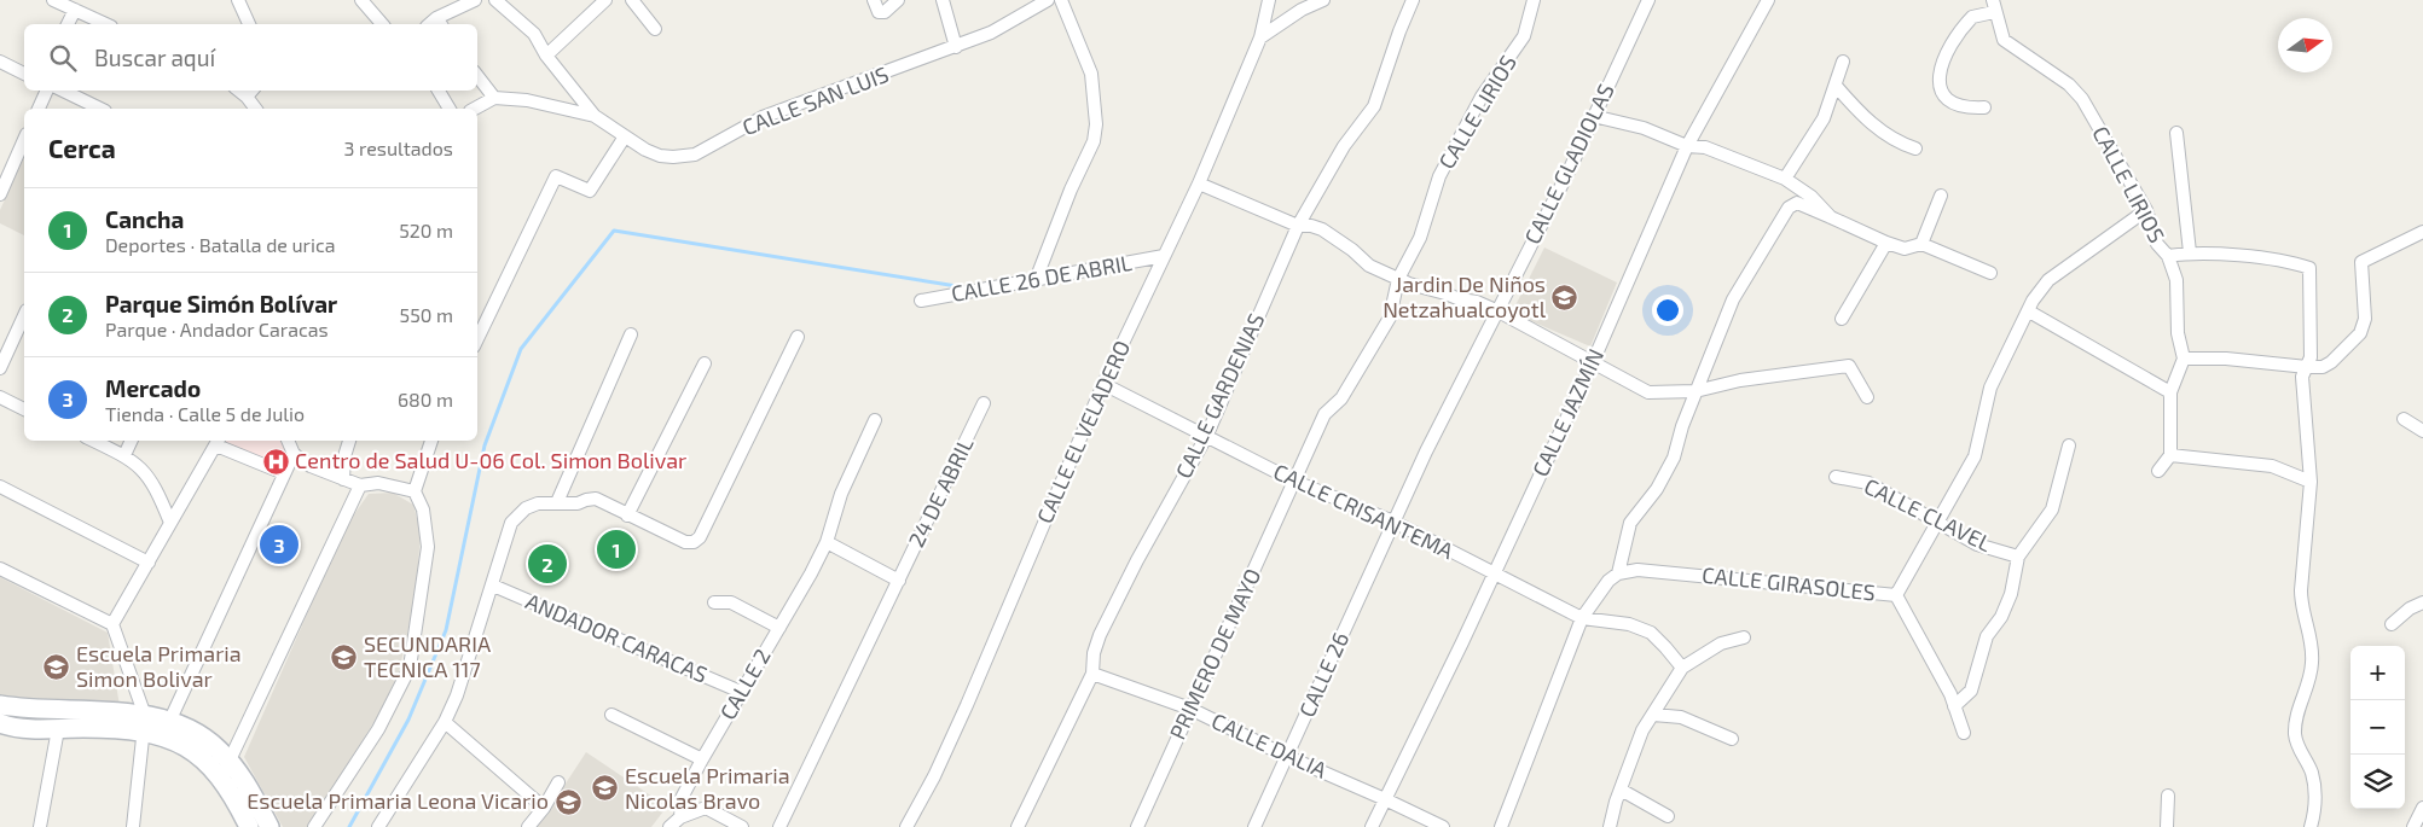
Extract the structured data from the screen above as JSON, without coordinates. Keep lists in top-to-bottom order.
{
  "streets": {
    "street": [
      "CALLE SAN LUIS",
      "CALLE LIRIOS",
      "CALLE GLADIOLAS",
      "CALLE 26 DE ABRIL",
      "CALLE GARDENIAS",
      "CALLE JAZMÍN",
      "CALLE EL VELADERO",
      "24 DE ABRIL",
      "CALLE CRISANTEMA",
      "CALLE CLAVEL",
      "CALLE GIRASOLES",
      "ANDADOR CARACAS",
      "PRIMERO DE MAYO",
      "CALLE 26",
      "CALLE 2",
      "CALLE DALIA"
    ]
  },
  "crossings": [
    ["CALLE LIRIOS", "CALLE CRISANTEMA"],
    ["CALLE LIRIOS", "PRIMERO DE MAYO"],
    ["CALLE GLADIOLAS", "CALLE CRISANTEMA"],
    ["CALLE GLADIOLAS", "CALLE 26"],
    ["CALLE 26 DE ABRIL", "CALLE EL VELADERO"],
    ["CALLE GARDENIAS", "CALLE CRISANTEMA"],
    ["CALLE GARDENIAS", "CALLE DALIA"],
    ["CALLE JAZMÍN", "CALLE CRISANTEMA"],
    ["CALLE JAZMÍN", "CALLE DALIA"],
    ["CALLE EL VELADERO", "CALLE CRISANTEMA"],
    ["CALLE CRISANTEMA", "PRIMERO DE MAYO"],
    ["CALLE CRISANTEMA", "CALLE 26"],
    ["CALLE CLAVEL", "CALLE GIRASOLES"],
    ["ANDADOR CARACAS", "CALLE 2"],
    ["PRIMERO DE MAYO", "CALLE DALIA"],
    ["CALLE 26", "CALLE DALIA"]
  ],
  "places": {
    "school or university": [
      "Jardin De Niños Netzahualcoyotl",
      "SECUNDARIA TECNICA 117",
      "Escuela Primaria Simon Bolivar",
      "Escuela Primaria Nicolas Bravo",
      "Escuela Primaria Leona Vicario"
    ],
    "hospital": ["Centro de Salud U-06 Col. Simon Bolivar"]
  },
  "north": "right",
  "page": {
    "search": "Buscar aquí",
    "heading": ["Cerca", "3 resultados"],
    "list": [
      {
        "mark": "1",
        "name": "Cancha",
        "note": "Deportes · Batalla de urica",
        "value": "520 m"
      },
      {
        "mark": "2",
        "name": "Parque Simón Bolívar",
        "note": "Parque · Andador Caracas",
        "value": "550 m"
      },
      {
        "mark": "3",
        "name": "Mercado",
        "note": "Tienda · Calle 5 de Julio",
        "value": "680 m"
      }
    ],
    "pins": ["3", "1", "2"],
    "map_buttons": ["+", "−"]
  }
}
